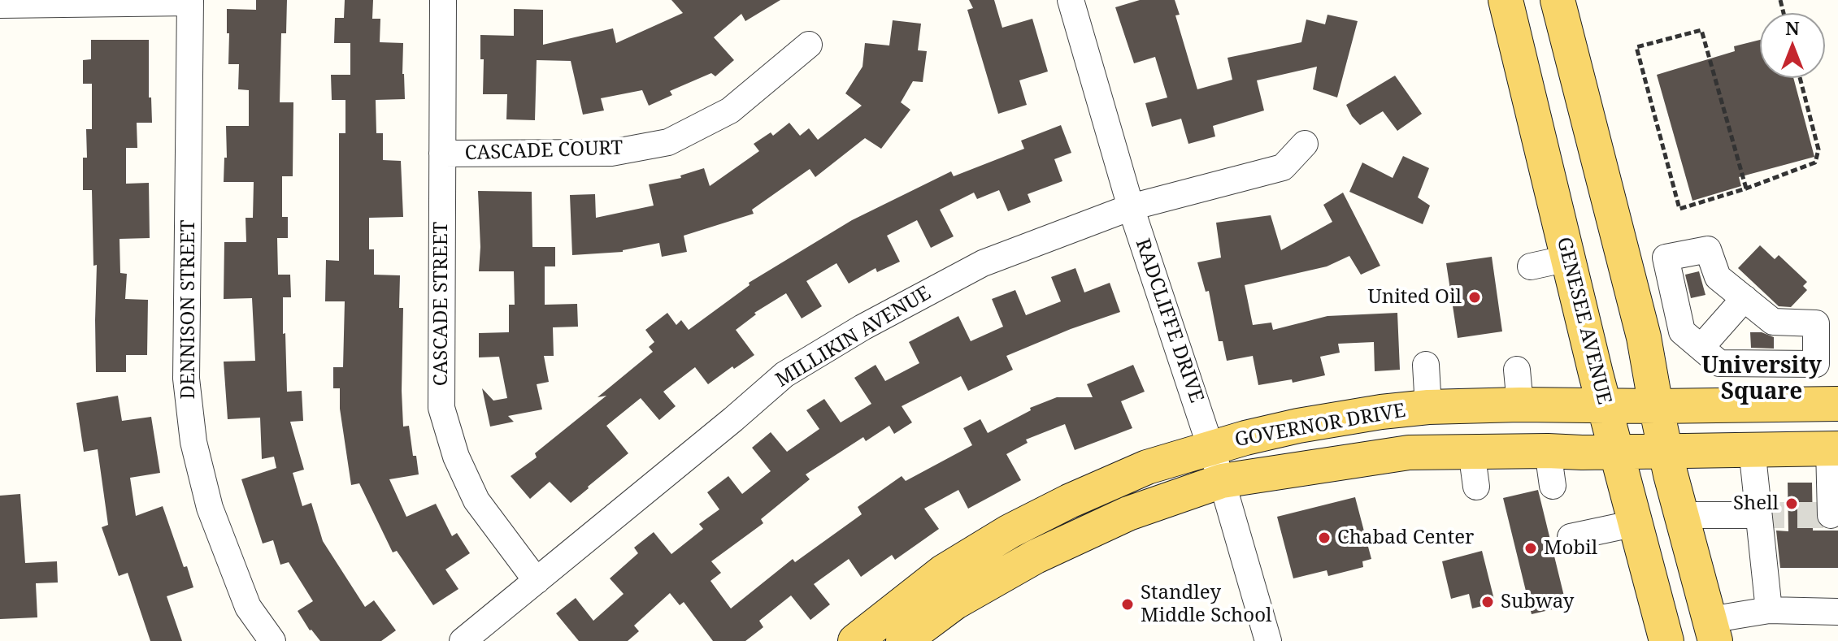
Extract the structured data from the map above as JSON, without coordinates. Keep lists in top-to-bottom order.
{
  "streets": {
    "main road": ["GENESEE AVENUE", "GOVERNOR DRIVE"],
    "street": [
      "CASCADE COURT",
      "CASCADE STREET",
      "DENNISON STREET",
      "RADCLIFFE DRIVE",
      "MILLIKIN AVENUE"
    ]
  },
  "crossings": [
    ["CASCADE COURT", "CASCADE STREET"],
    ["CASCADE STREET", "MILLIKIN AVENUE"],
    ["RADCLIFFE DRIVE", "MILLIKIN AVENUE"],
    ["RADCLIFFE DRIVE", "GOVERNOR DRIVE"],
    ["GENESEE AVENUE", "GOVERNOR DRIVE"]
  ],
  "districts": ["University Square"],
  "places": [
    "United Oil",
    "Shell",
    "Chabad Center",
    "Mobil",
    "Subway",
    "Standley Middle School"
  ],
  "north": "top"
}
